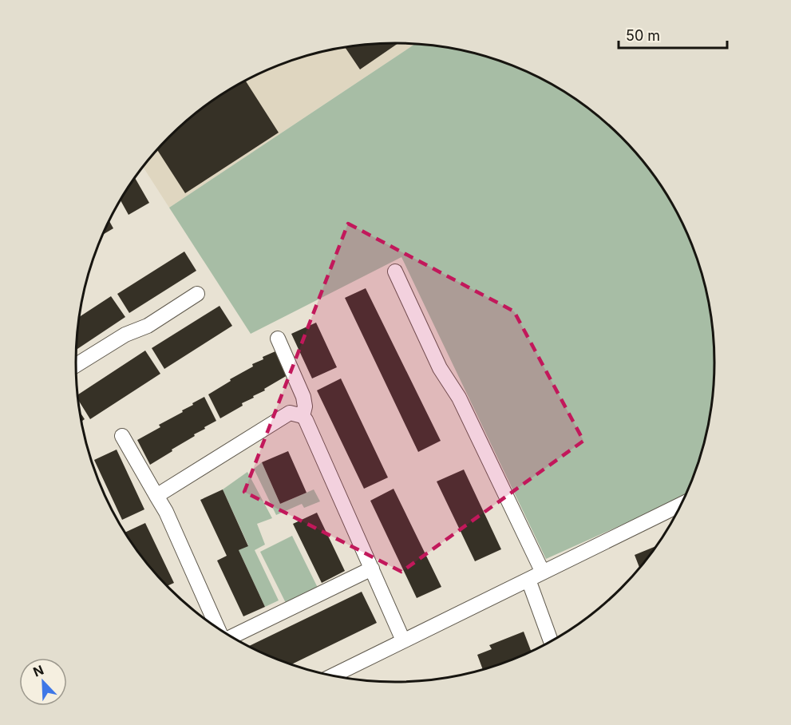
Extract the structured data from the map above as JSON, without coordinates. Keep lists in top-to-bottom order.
{
  "scale_bar": "50 m",
  "north": "top left"
}
